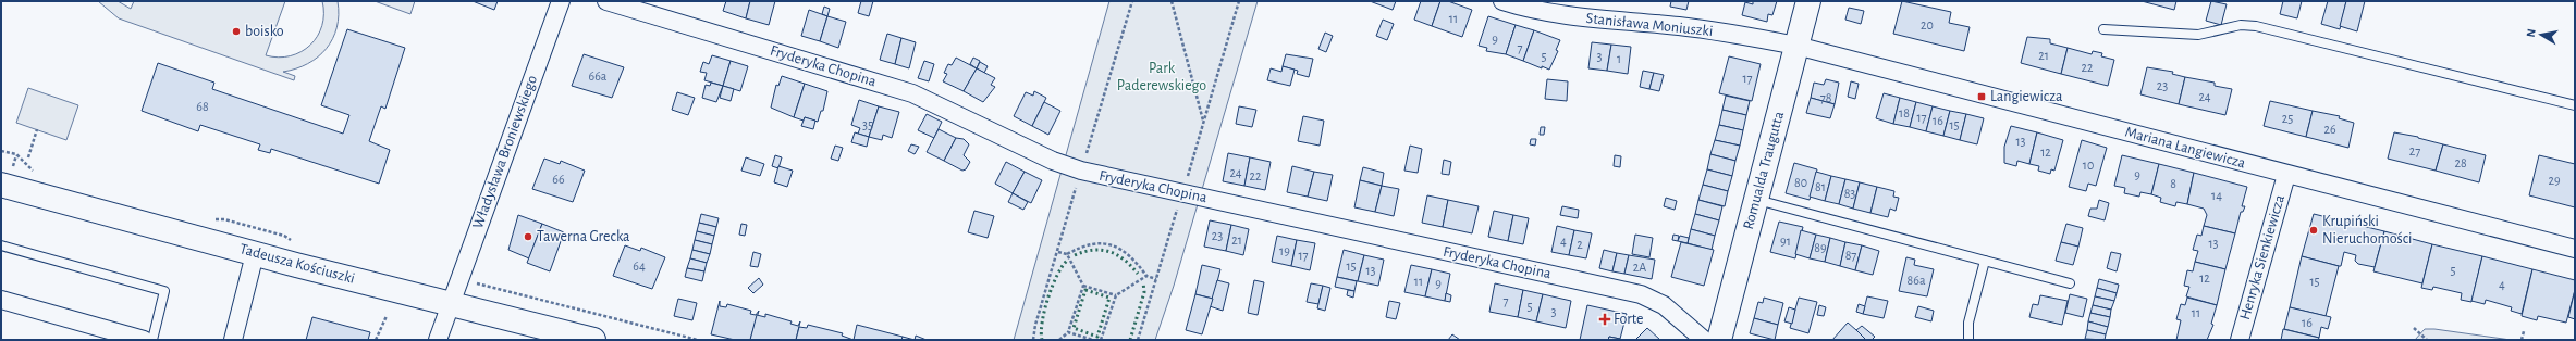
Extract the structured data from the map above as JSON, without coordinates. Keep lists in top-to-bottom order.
{
  "streets": {
    "street": [
      "Stanisława Moniuszki",
      "Fryderyka Chopina",
      "Mariana Langiewicza",
      "Władysława Broniewskiego",
      "Romualda Traugutta",
      "Henryka Sienkiewicza",
      "Tadeusza Kościuszki"
    ]
  },
  "crossings": [
    ["Stanisława Moniuszki", "Mariana Langiewicza"],
    ["Stanisława Moniuszki", "Romualda Traugutta"],
    ["Mariana Langiewicza", "Romualda Traugutta"],
    ["Mariana Langiewicza", "Henryka Sienkiewicza"],
    ["Władysława Broniewskiego", "Tadeusza Kościuszki"]
  ],
  "parks": ["Park Paderewskiego"],
  "places": {
    "other": ["boisko", "Krupiński Nieruchomości", "Tawerna Grecka"],
    "transit": ["Langiewicza"],
    "health": ["Forte"]
  },
  "house_numbers": [
    "11",
    "20",
    "9",
    "7",
    "21",
    "5",
    "3",
    "1",
    "22",
    "66a",
    "17",
    "23",
    "24",
    "78",
    "68",
    "18",
    "17",
    "25",
    "16",
    "35",
    "15",
    "26",
    "13",
    "27",
    "12",
    "28",
    "10",
    "24",
    "9",
    "22",
    "66",
    "29",
    "80",
    "8",
    "81",
    "83",
    "14",
    "23",
    "21",
    "4",
    "91",
    "13",
    "2",
    "89",
    "19",
    "17",
    "87",
    "64",
    "15",
    "2A",
    "13",
    "5",
    "12",
    "86a",
    "11",
    "15",
    "9",
    "4",
    "7",
    "5",
    "3",
    "11",
    "16"
  ],
  "north": "left"
}
